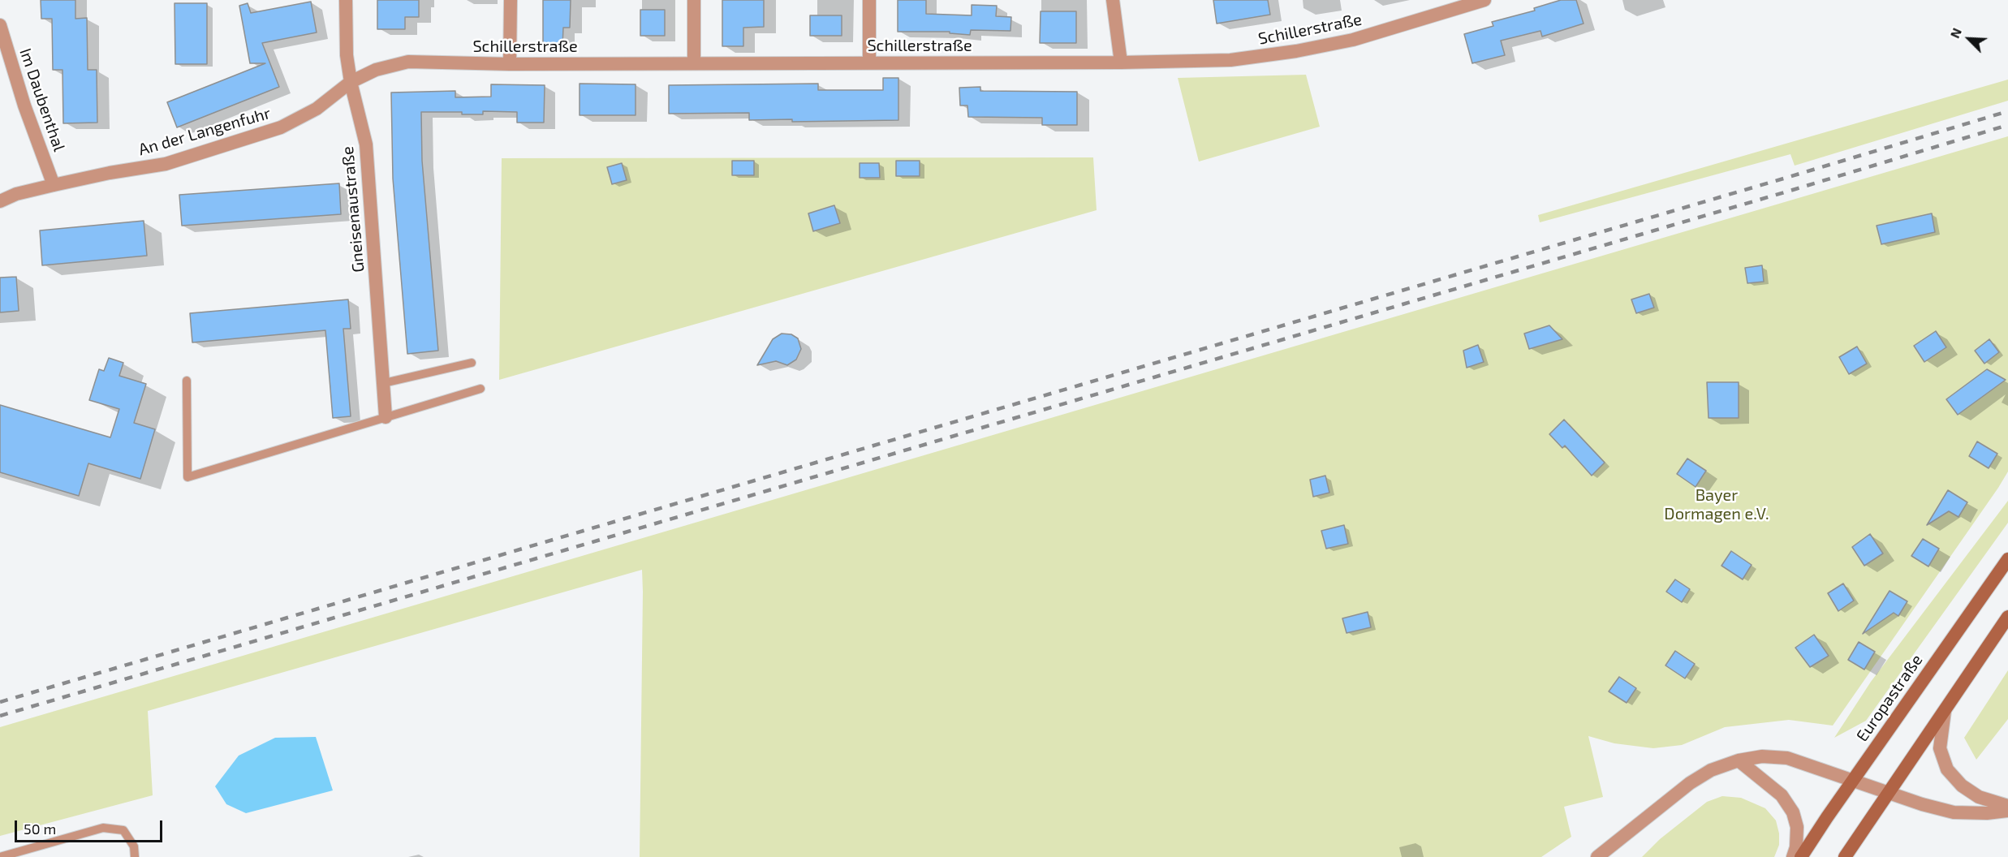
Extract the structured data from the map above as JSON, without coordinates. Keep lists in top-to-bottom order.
{
  "streets": {
    "main road": ["Europastraße"],
    "street": [
      "Schillerstraße",
      "Im Daubenthal",
      "An der Langenfuhr",
      "Gneisenaustraße"
    ]
  },
  "crossings": [
    ["Schillerstraße", "An der Langenfuhr"],
    ["Schillerstraße", "Gneisenaustraße"],
    ["Im Daubenthal", "An der Langenfuhr"],
    ["An der Langenfuhr", "Gneisenaustraße"]
  ],
  "parks": ["Bayer Dormagen e.V."],
  "scale_bar": "50 m",
  "north": "top left"
}
